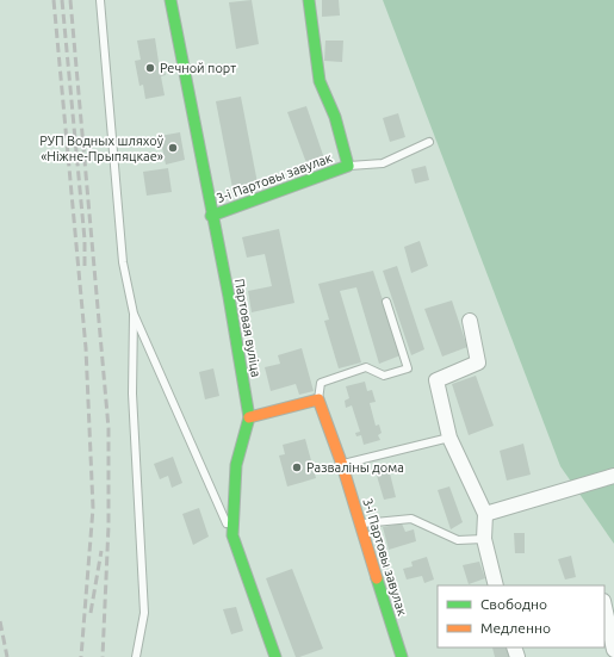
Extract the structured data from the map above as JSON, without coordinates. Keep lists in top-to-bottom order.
{
  "streets": {
    "street": ["3-і Партовы завулак", "Партовая вуліца"]
  },
  "crossings": [
    ["3-і Партовы завулак", "Партовая вуліца"]
  ],
  "places": ["Речной порт", "РУП Водных шляхоў «Ніжне-Прыпяцкае»", "Разваліны дома"],
  "legend": ["Свободно", "Медленно"]
}
